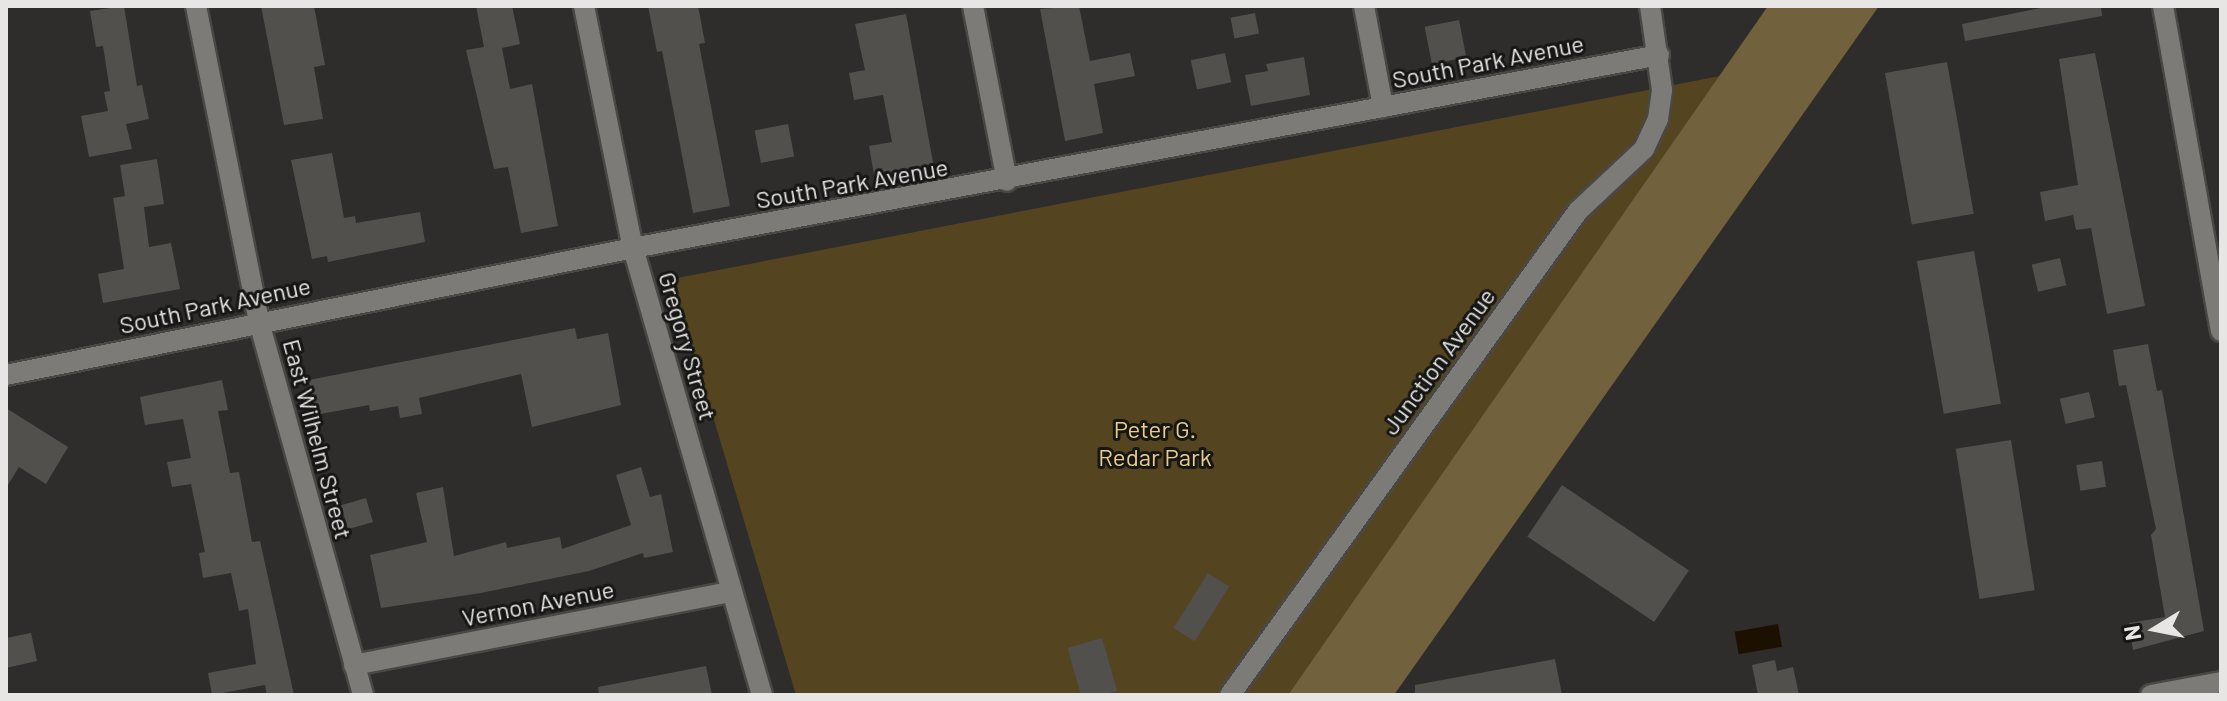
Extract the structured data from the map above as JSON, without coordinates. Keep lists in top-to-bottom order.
{
  "streets": {
    "street": [
      "South Park Avenue",
      "Gregory Street",
      "Junction Avenue",
      "East Wilhelm Street",
      "Vernon Avenue"
    ]
  },
  "crossings": [
    ["South Park Avenue", "Gregory Street"],
    ["South Park Avenue", "Junction Avenue"],
    ["South Park Avenue", "East Wilhelm Street"],
    ["Gregory Street", "Vernon Avenue"],
    ["East Wilhelm Street", "Vernon Avenue"]
  ],
  "parks": ["Peter G. Redar Park"],
  "north": "left"
}
